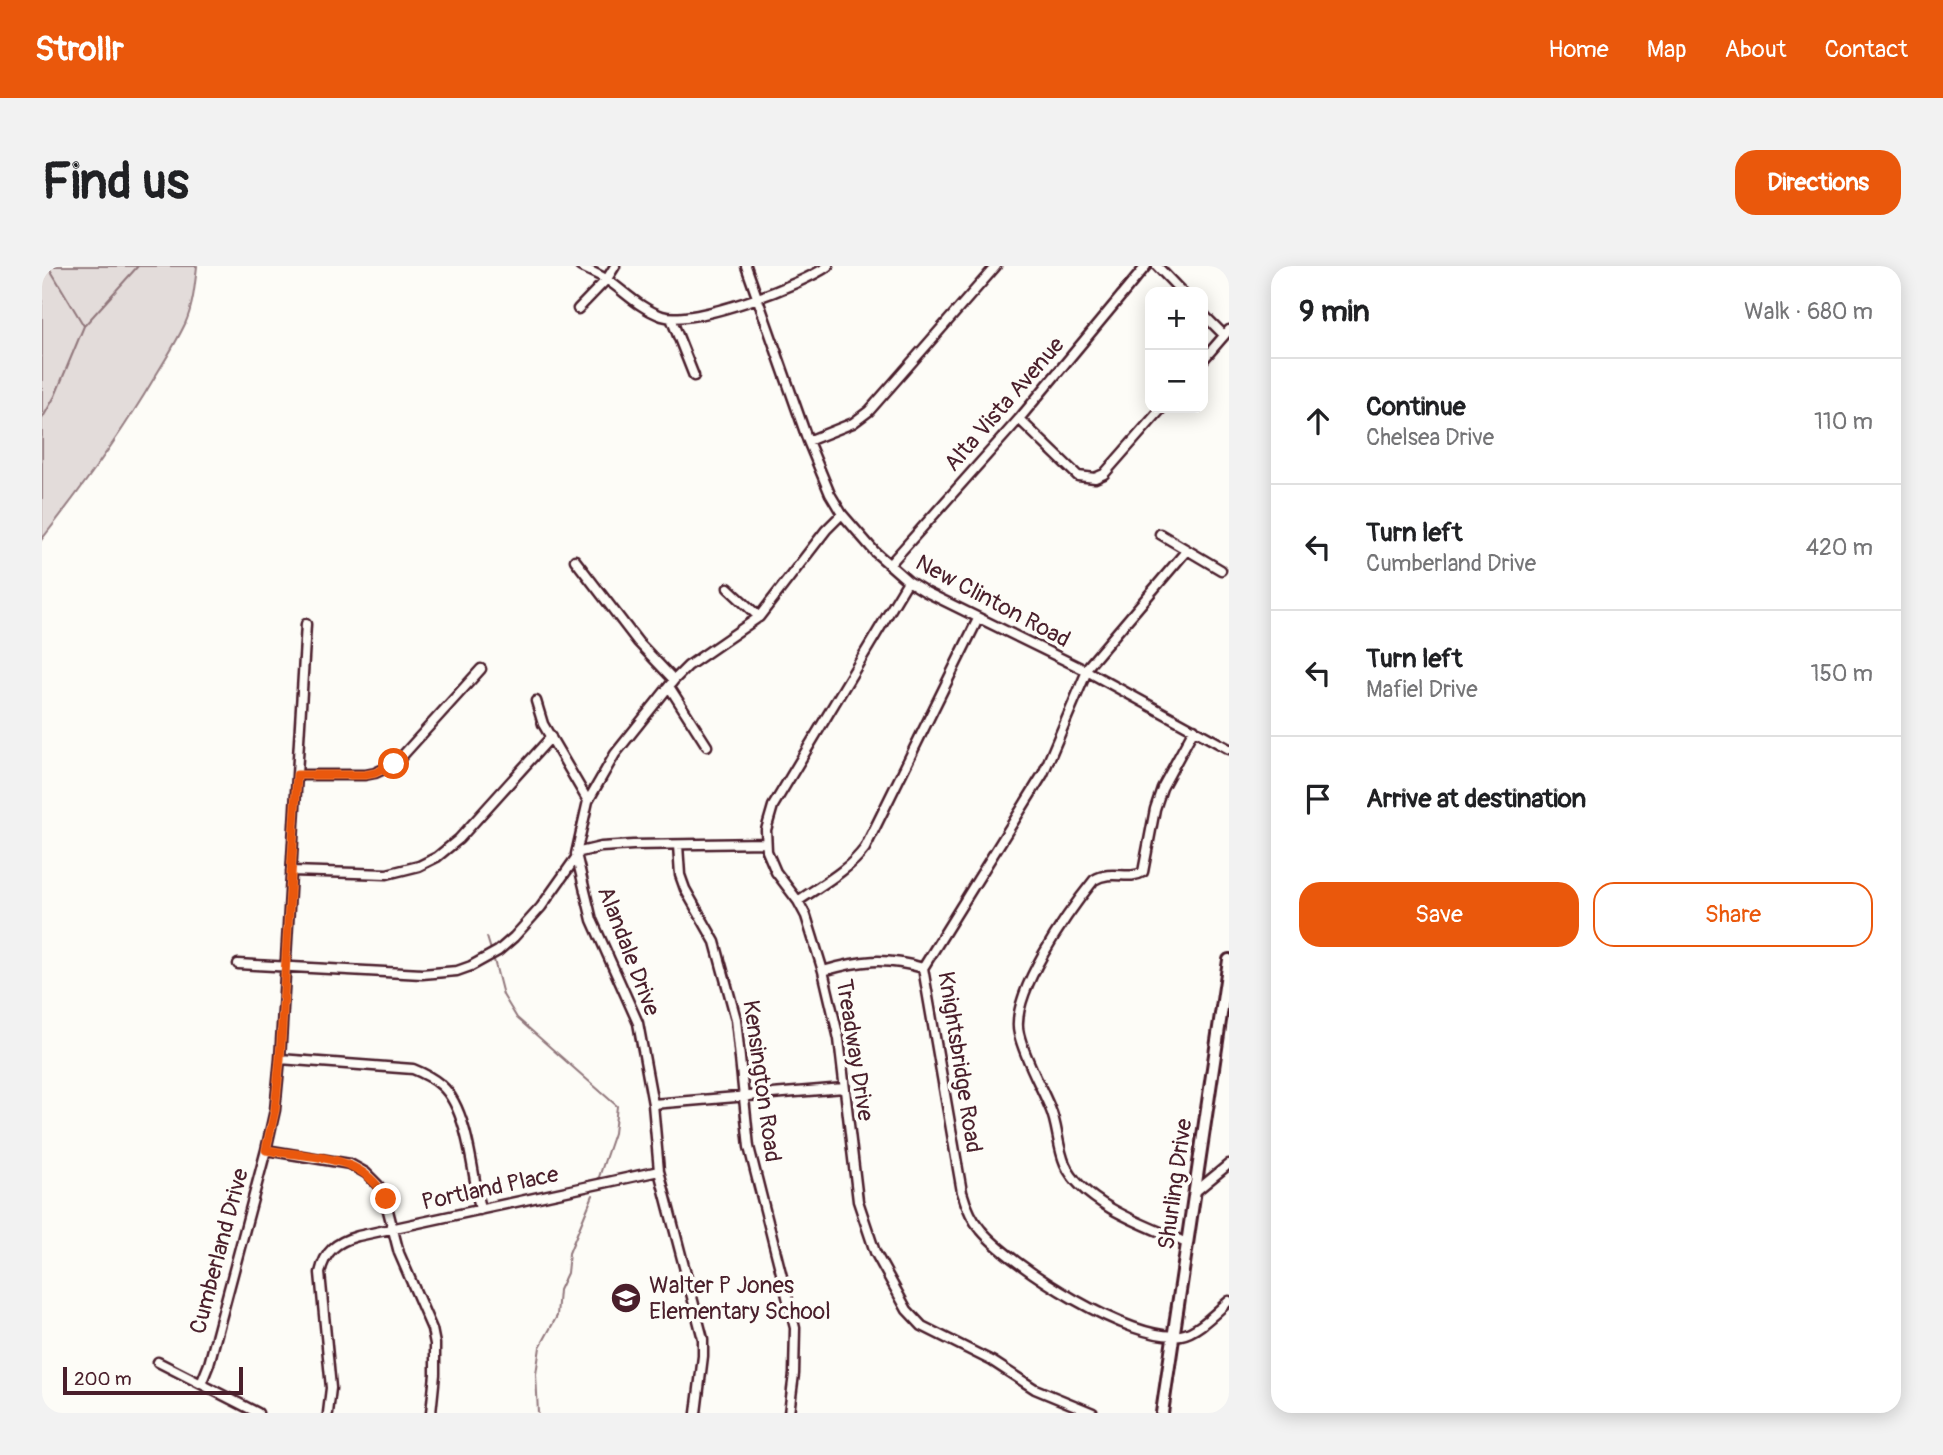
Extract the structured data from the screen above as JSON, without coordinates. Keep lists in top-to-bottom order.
{
  "streets": {
    "main road": ["Shurling Drive"],
    "street": [
      "Alta Vista Avenue",
      "New Clinton Road",
      "Alandale Drive",
      "Treadway Drive",
      "Knightsbridge Road",
      "Kensington Road",
      "Portland Place",
      "Cumberland Drive"
    ]
  },
  "crossings": [
    ["Alta Vista Avenue", "New Clinton Road"],
    ["New Clinton Road", "Alandale Drive"],
    ["New Clinton Road", "Knightsbridge Road"],
    ["Alandale Drive", "Portland Place"],
    ["Knightsbridge Road", "Shurling Drive"]
  ],
  "places": {
    "school or university": ["Walter P Jones Elementary School"]
  },
  "scale_bar": "200 m",
  "page": {
    "header": "Strollr",
    "nav": [
      "Home",
      "Map",
      "About",
      "Contact"
    ],
    "buttons": [
      "Directions",
      ["Save", "Share"]
    ],
    "title": "Find us",
    "heading": ["9 min", "Walk · 680 m"],
    "map_buttons": ["+", "−"],
    "list": [
      ["Continue", "Chelsea Drive", "110 m"],
      ["Turn left", "Cumberland Drive", "420 m"],
      ["Turn left", "Mafiel Drive", "150 m"],
      "Arrive at destination"
    ],
    "scale": "200 m"
  }
}
